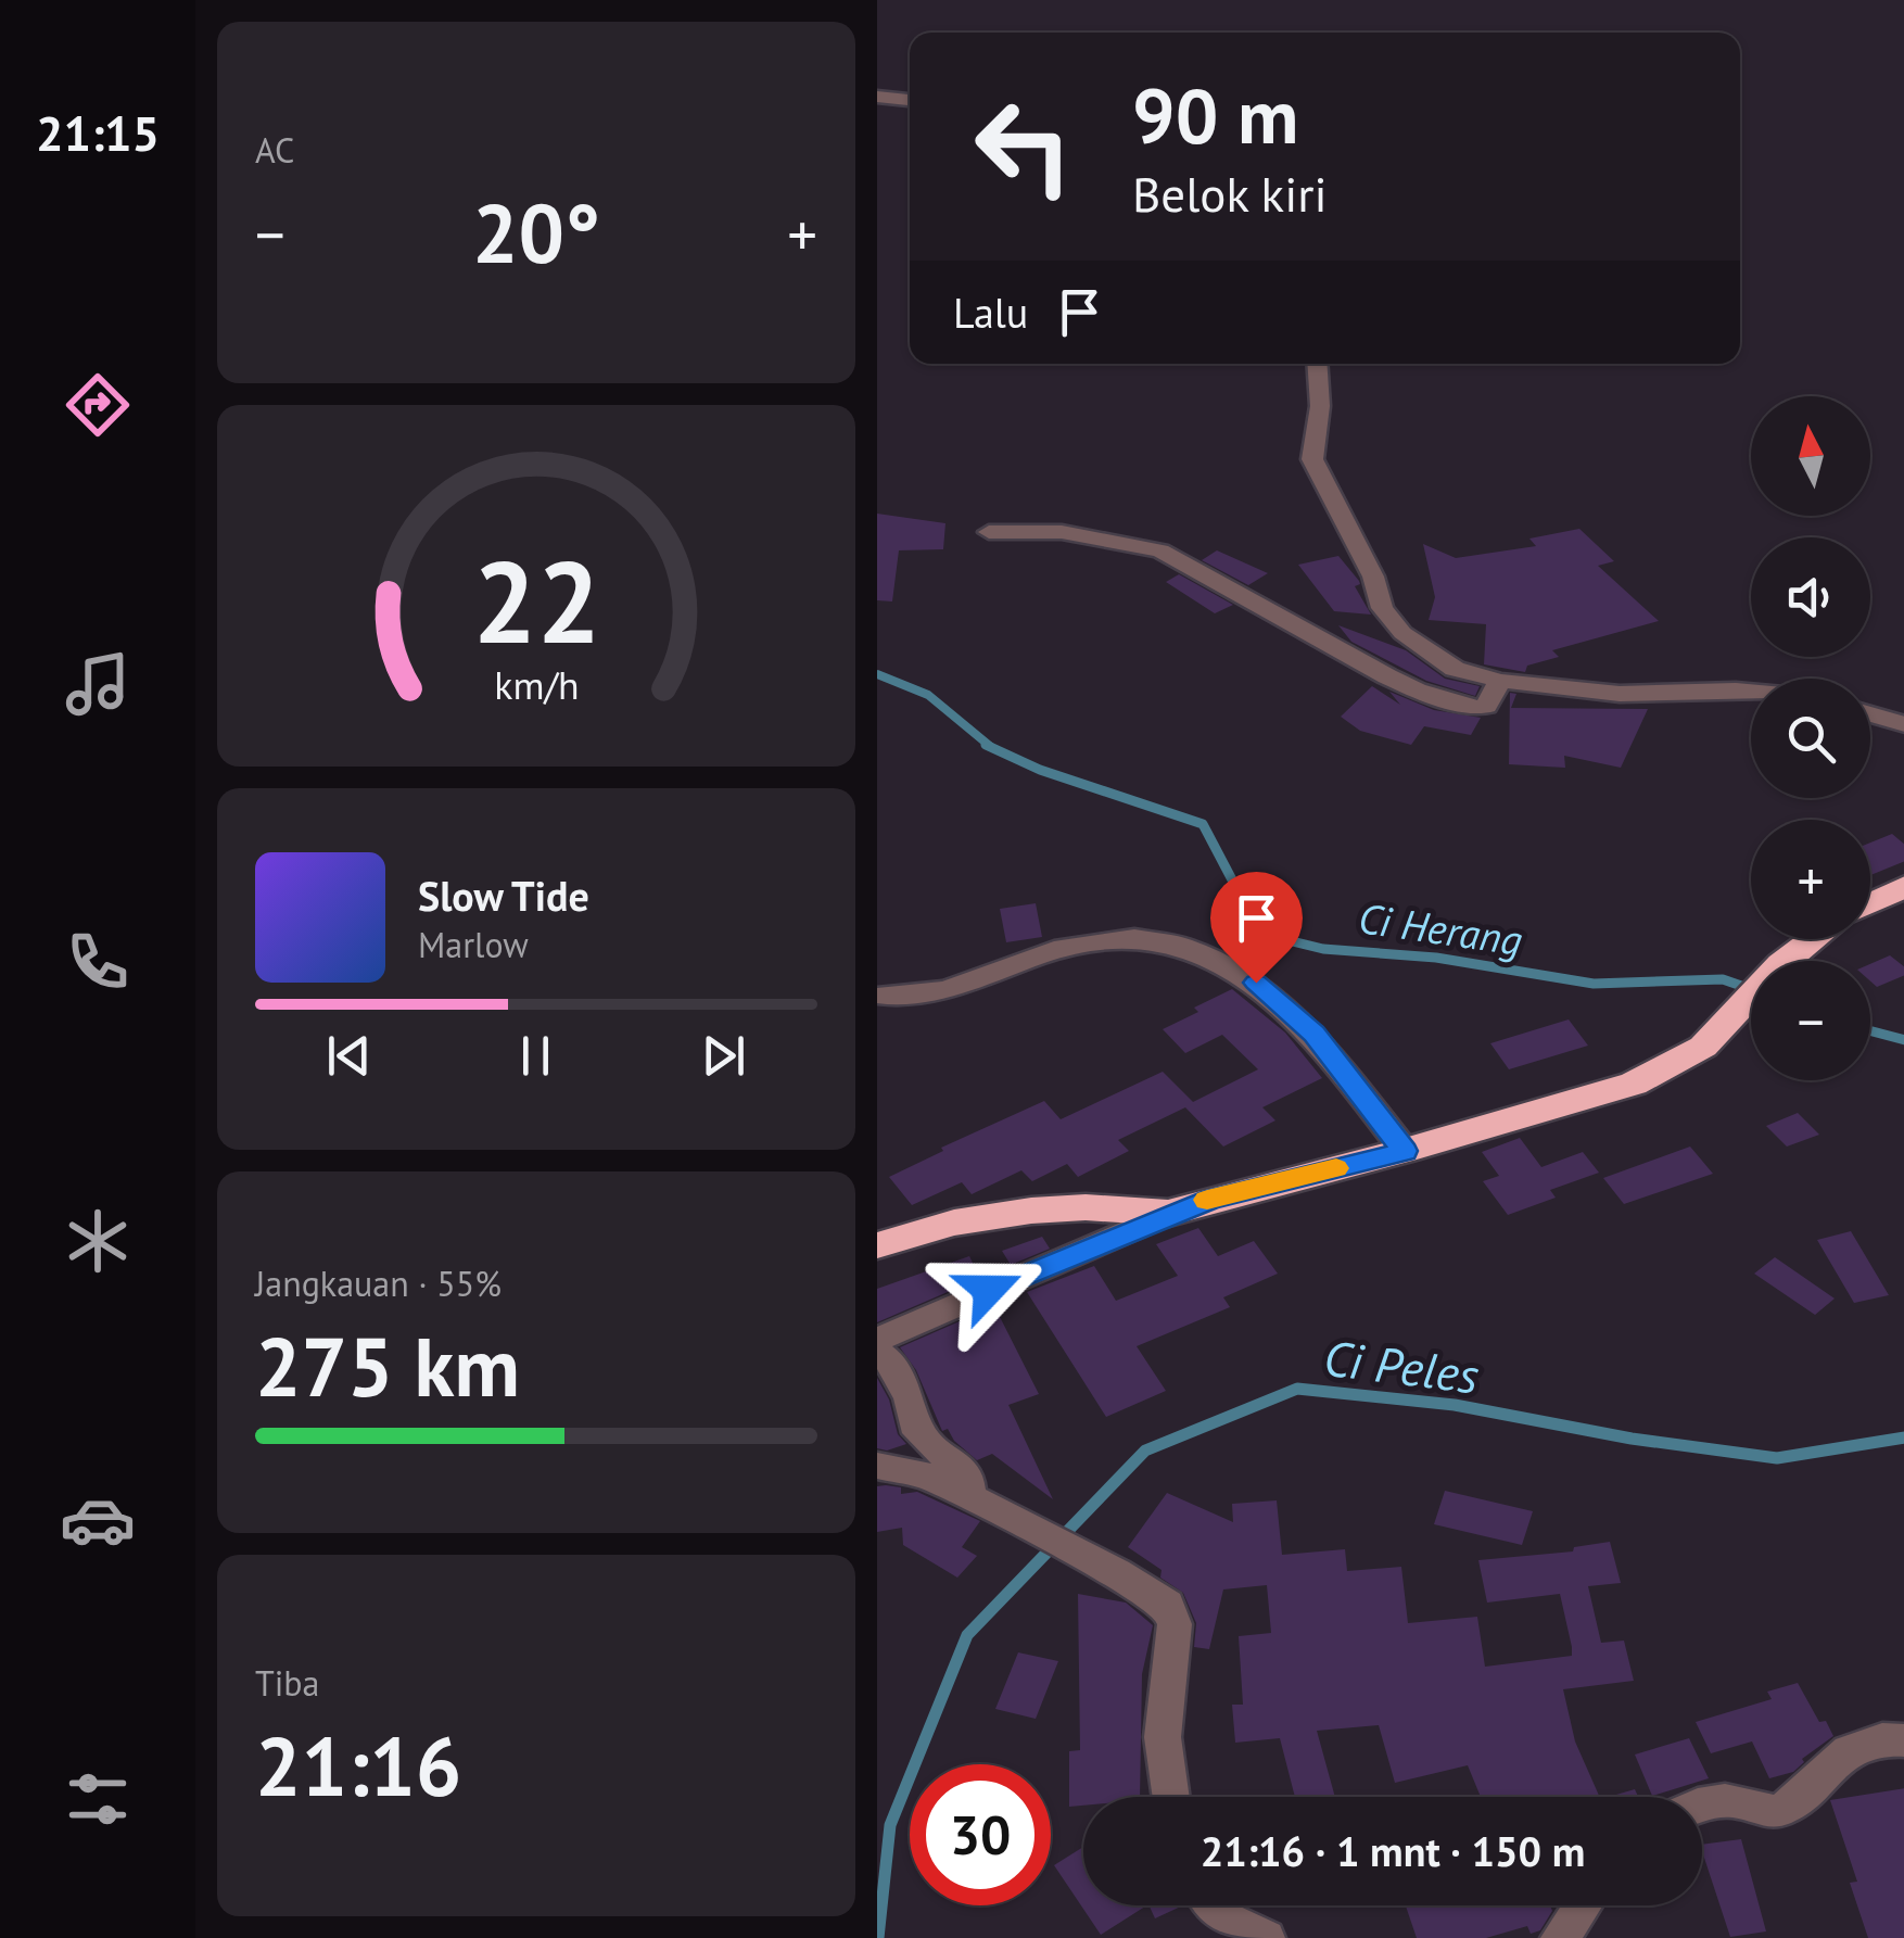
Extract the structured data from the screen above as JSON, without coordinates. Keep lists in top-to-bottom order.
{
  "water": ["Ci Herang", "Ci Peles"],
  "north": "top",
  "page": {
    "tabs": "21:15",
    "tile": [
      "AC",
      ["Jangkauan · 55%", "275 km"],
      ["Tiba", "21:16"]
    ],
    "turn": ["90 m", "Belok kiri"],
    "heat": ["−", "20°", "+"],
    "then": "Lalu",
    "map_buttons": ["+", "−"],
    "song": ["Slow Tide", "Marlow"],
    "limit": "30",
    "trip": "21:16 · 1 mnt · 150 m",
    "gauge": ["22", "km/h"]
  }
}
